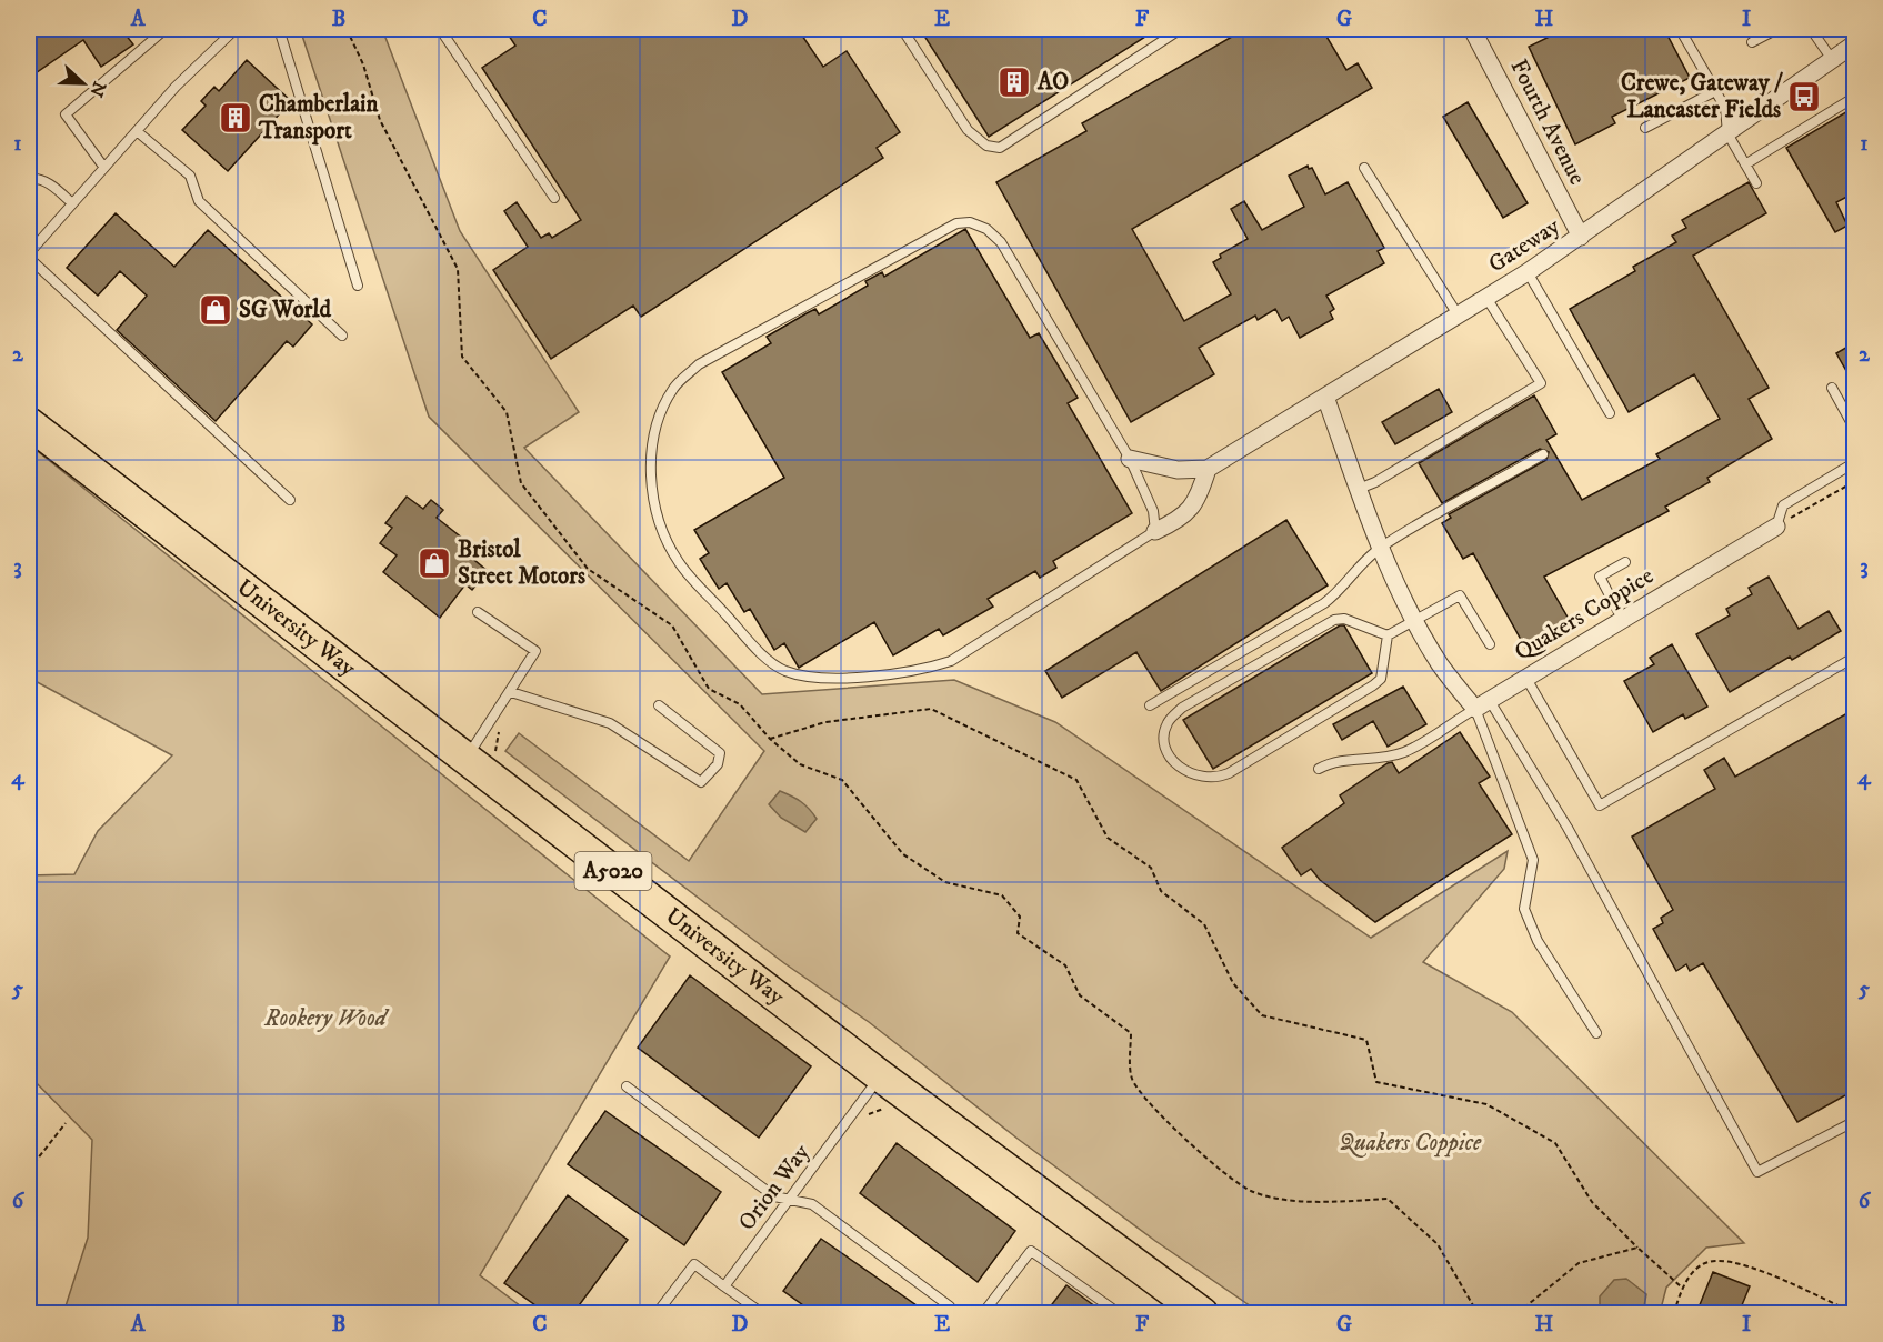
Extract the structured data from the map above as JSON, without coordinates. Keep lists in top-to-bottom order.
{
  "streets": {
    "highway": ["University Way", "A5020"],
    "street": ["Fourth Avenue", "Gateway", "Quakers Coppice"],
    "lane": ["Orion Way"]
  },
  "crossings": [
    ["Fourth Avenue", "Gateway"],
    ["University Way", "Orion Way"]
  ],
  "parks": ["Rookery Wood", "Quakers Coppice"],
  "places": {
    "building": ["AO", "Chamberlain Transport"],
    "bus stop": ["Crewe, Gateway / Lancaster Fields"],
    "shop": ["SG World", "Bristol Street Motors"]
  },
  "north": "right",
  "grid": {
    "columns": [
      "A",
      "B",
      "C",
      "D",
      "E",
      "F",
      "G",
      "H",
      "I"
    ],
    "rows": [
      "1",
      "2",
      "3",
      "4",
      "5",
      "6"
    ]
  }
}
